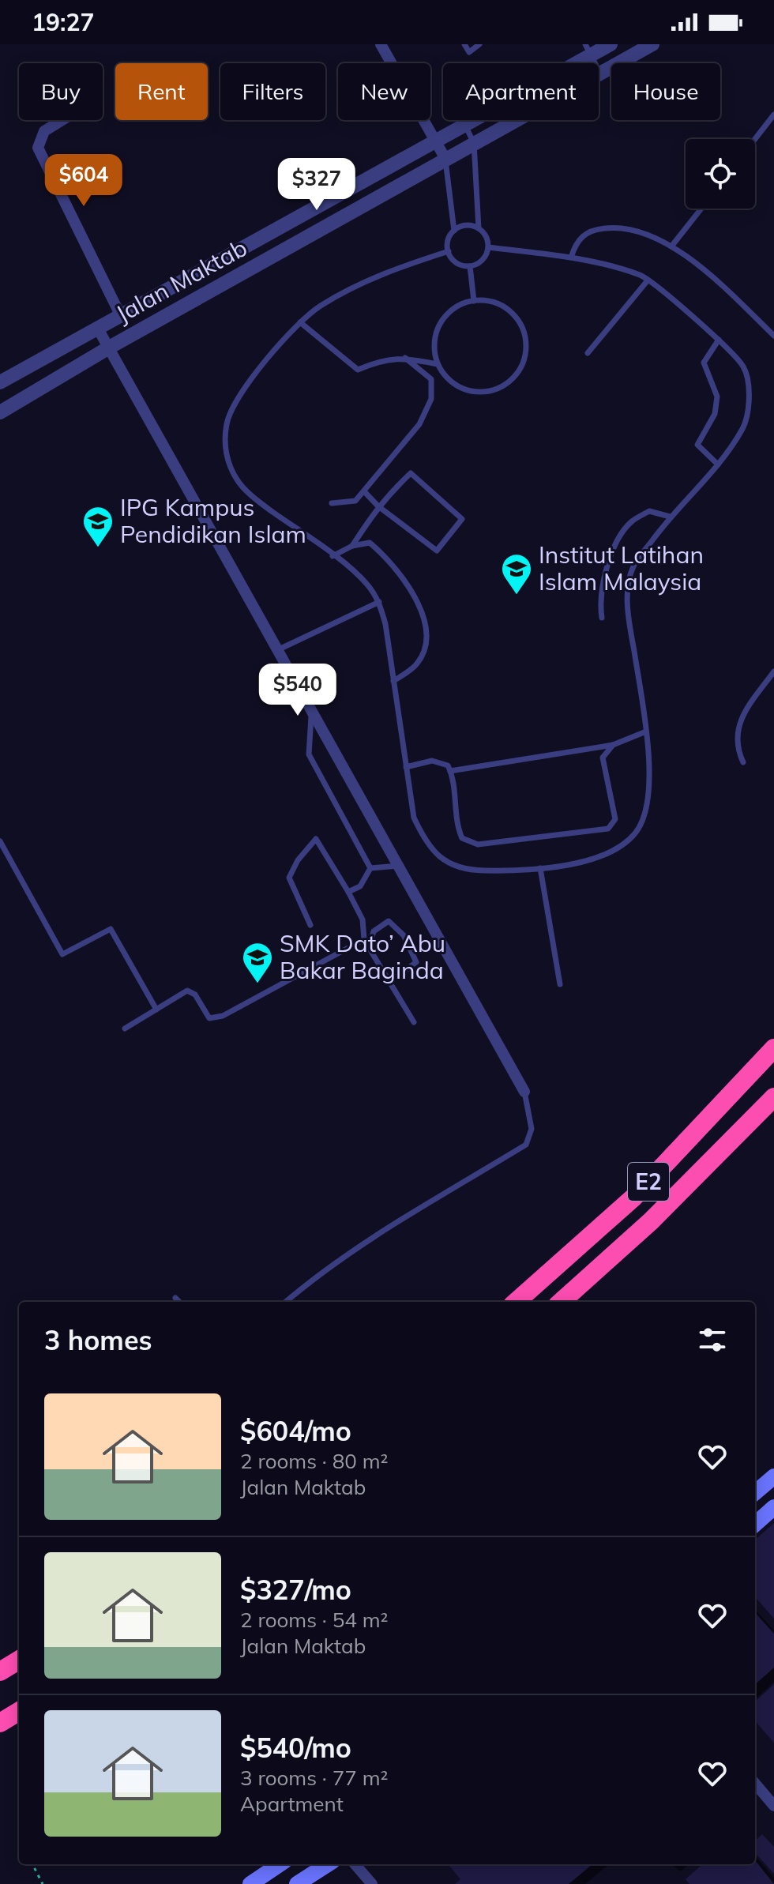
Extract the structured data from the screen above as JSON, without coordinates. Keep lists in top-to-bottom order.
{
  "streets": {
    "highway": ["E2"],
    "street": ["Jalan Maktab"]
  },
  "places": {
    "school or university": ["IPG Kampus Pendidikan Islam", "Institut Latihan Islam Malaysia", "SMK Dato’ Abu Bakar Baginda"]
  },
  "page": {
    "status": "19:27",
    "chip": [
      "Buy",
      "Rent",
      "Filters",
      "New",
      "Apartment",
      "House"
    ],
    "price": ["$604", "$327", "$540"],
    "heading": "3 homes",
    "list": [
      {
        "name": "$604/mo",
        "note": "2 rooms · 80 m² · Jalan Maktab"
      },
      {
        "name": "$327/mo",
        "note": "2 rooms · 54 m² · Jalan Maktab"
      },
      {
        "name": "$540/mo",
        "note": "3 rooms · 77 m² · Apartment"
      }
    ]
  }
}
